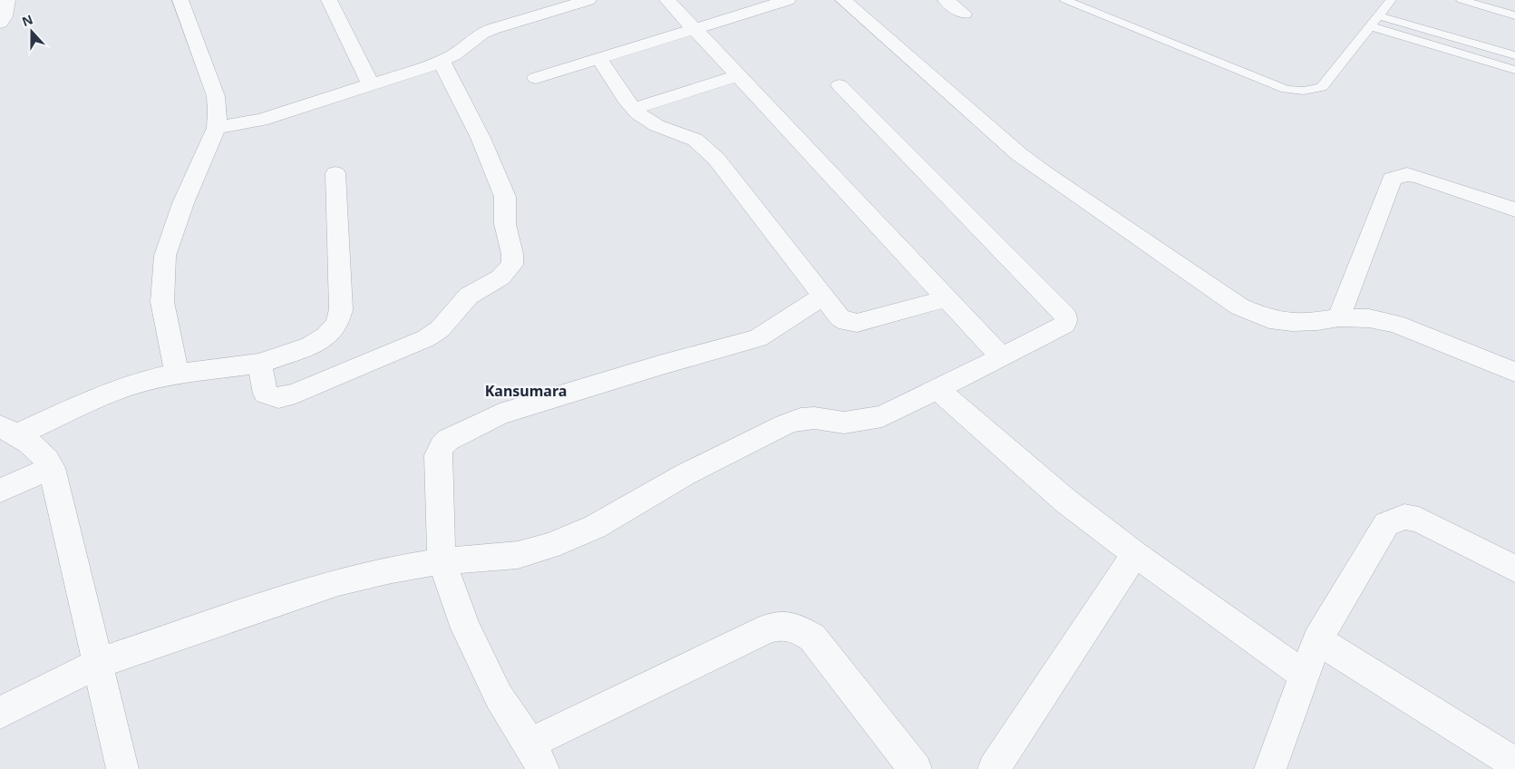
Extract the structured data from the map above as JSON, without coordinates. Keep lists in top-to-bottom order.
{
  "districts": ["Kansumara"],
  "north": "top"
}
